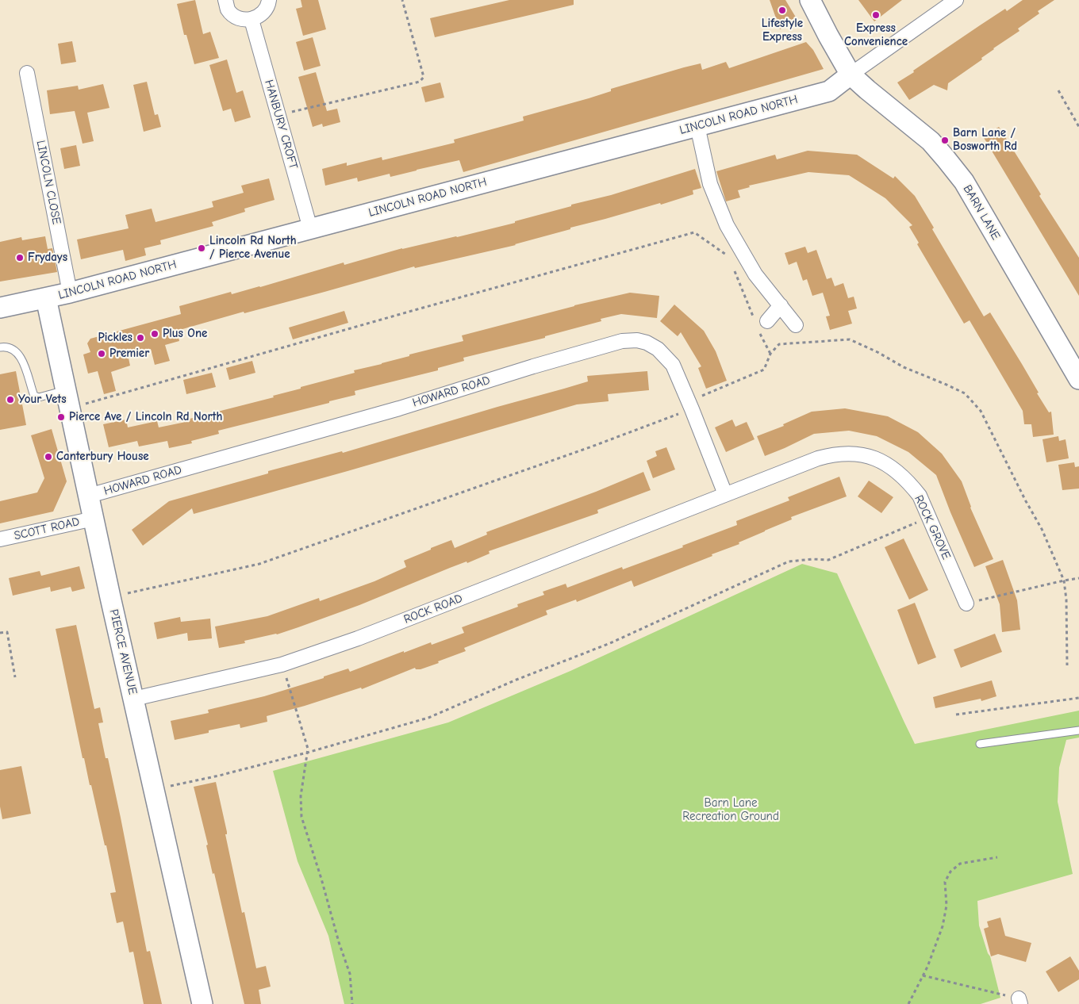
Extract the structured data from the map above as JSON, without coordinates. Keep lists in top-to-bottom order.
{
  "streets": {
    "street": [
      "LINCOLN ROAD NORTH",
      "HANBURY CROFT",
      "LINCOLN CLOSE",
      "BARN LANE",
      "HOWARD ROAD",
      "ROCK GROVE",
      "SCOTT ROAD",
      "ROCK ROAD",
      "PIERCE AVENUE"
    ]
  },
  "crossings": [
    ["LINCOLN ROAD NORTH", "HANBURY CROFT"],
    ["LINCOLN ROAD NORTH", "LINCOLN CLOSE"],
    ["LINCOLN ROAD NORTH", "BARN LANE"],
    ["LINCOLN ROAD NORTH", "PIERCE AVENUE"],
    ["HOWARD ROAD", "ROCK GROVE"],
    ["HOWARD ROAD", "ROCK ROAD"],
    ["HOWARD ROAD", "PIERCE AVENUE"],
    ["ROCK GROVE", "ROCK ROAD"],
    ["SCOTT ROAD", "PIERCE AVENUE"],
    ["ROCK ROAD", "PIERCE AVENUE"]
  ],
  "parks": ["Barn Lane Recreation Ground"],
  "places": [
    "Lifestyle Express",
    "Express Convenience",
    "Barn Lane / Bosworth Rd",
    "Lincoln Rd North / Pierce Avenue",
    "Frydays",
    "Plus One",
    "Pickles",
    "Premier",
    "Your Vets",
    "Pierce Ave / Lincoln Rd North",
    "Canterbury House"
  ]
}
